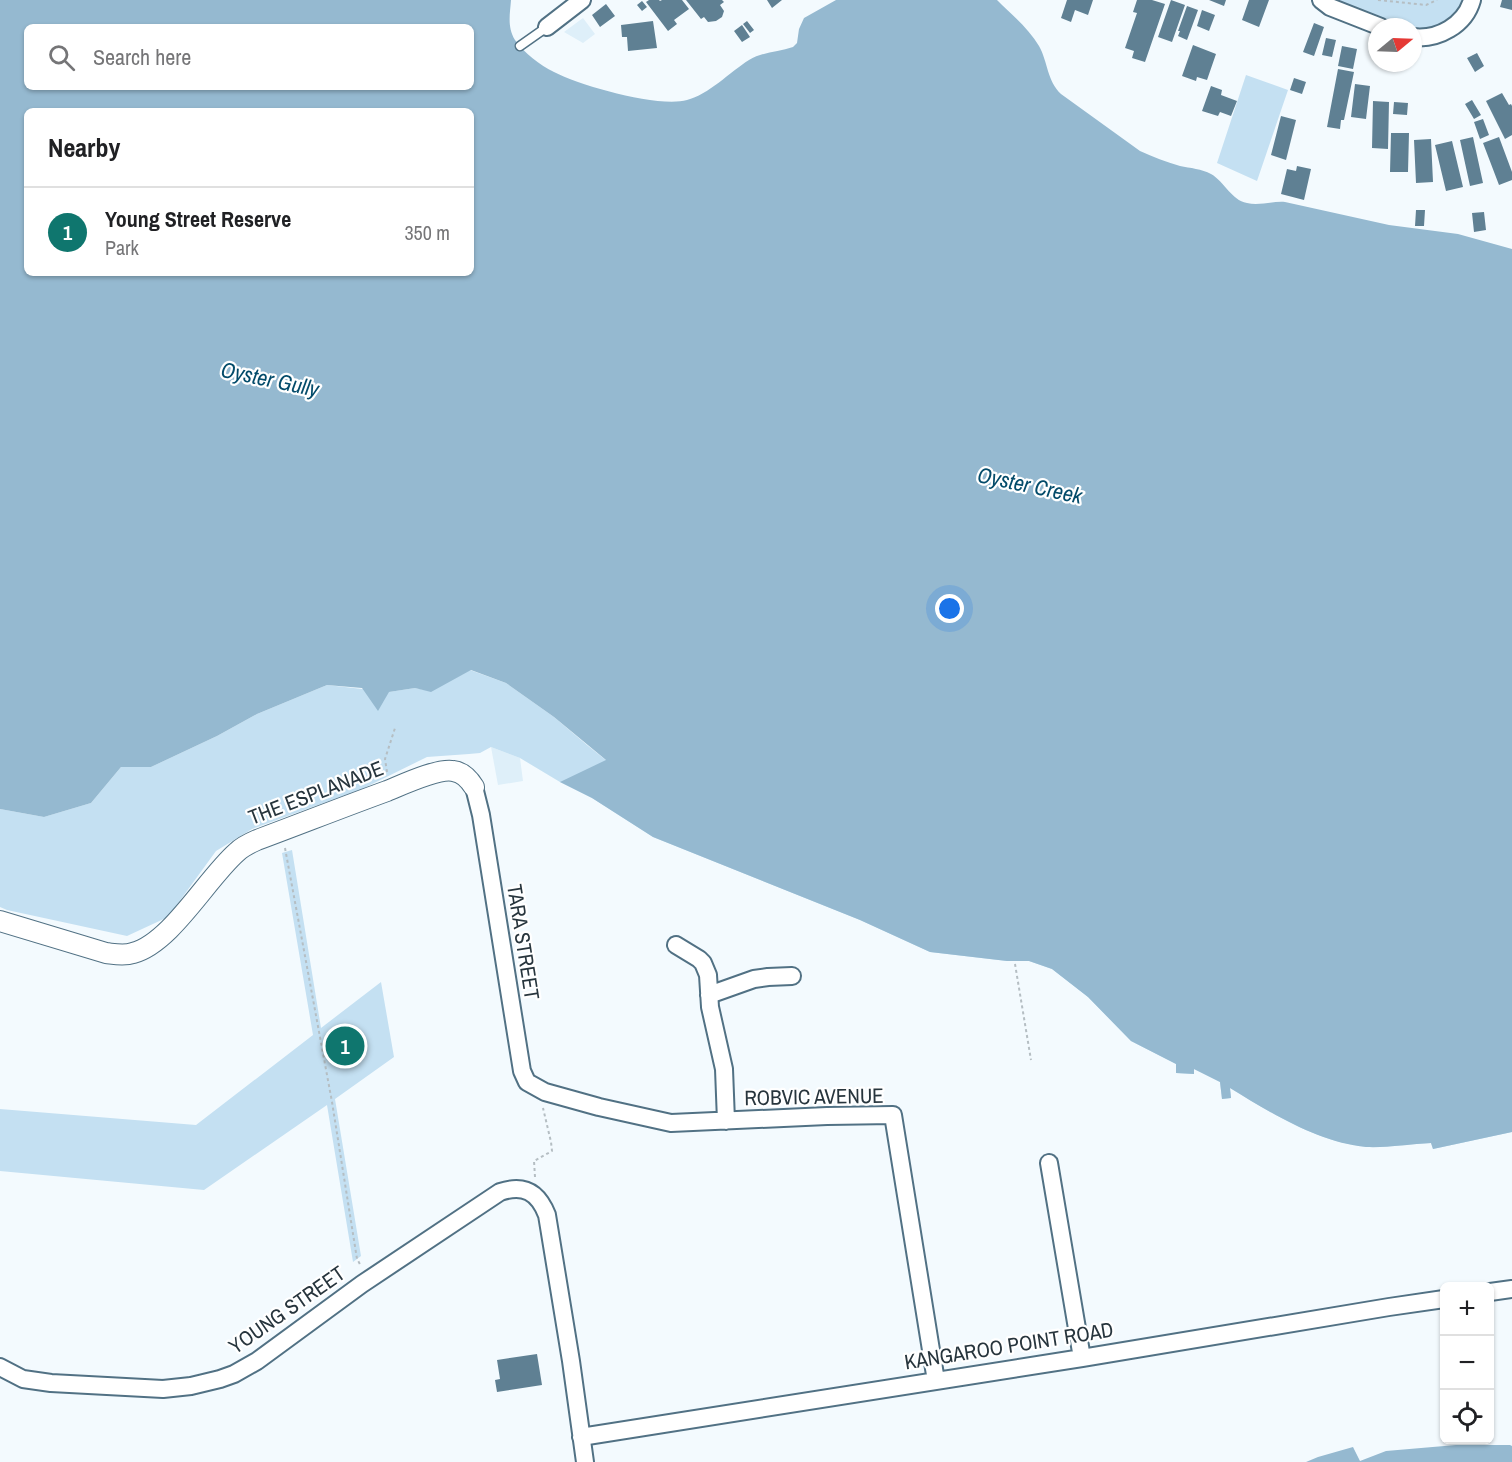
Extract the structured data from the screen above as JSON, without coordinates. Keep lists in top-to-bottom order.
{
  "streets": {
    "street": [
      "THE ESPLANADE",
      "TARA STREET",
      "ROBVIC AVENUE",
      "YOUNG STREET",
      "KANGAROO POINT ROAD"
    ]
  },
  "crossings": [
    ["THE ESPLANADE", "TARA STREET"],
    ["TARA STREET", "ROBVIC AVENUE"],
    ["ROBVIC AVENUE", "KANGAROO POINT ROAD"]
  ],
  "water": ["Oyster Gully", "Oyster Creek"],
  "north": "right",
  "page": {
    "search": "Search here",
    "heading": "Nearby",
    "list": [
      {
        "mark": "1",
        "name": "Young Street Reserve",
        "note": "Park",
        "value": "350 m"
      }
    ],
    "pins": "1",
    "map_buttons": ["+", "−"]
  }
}
